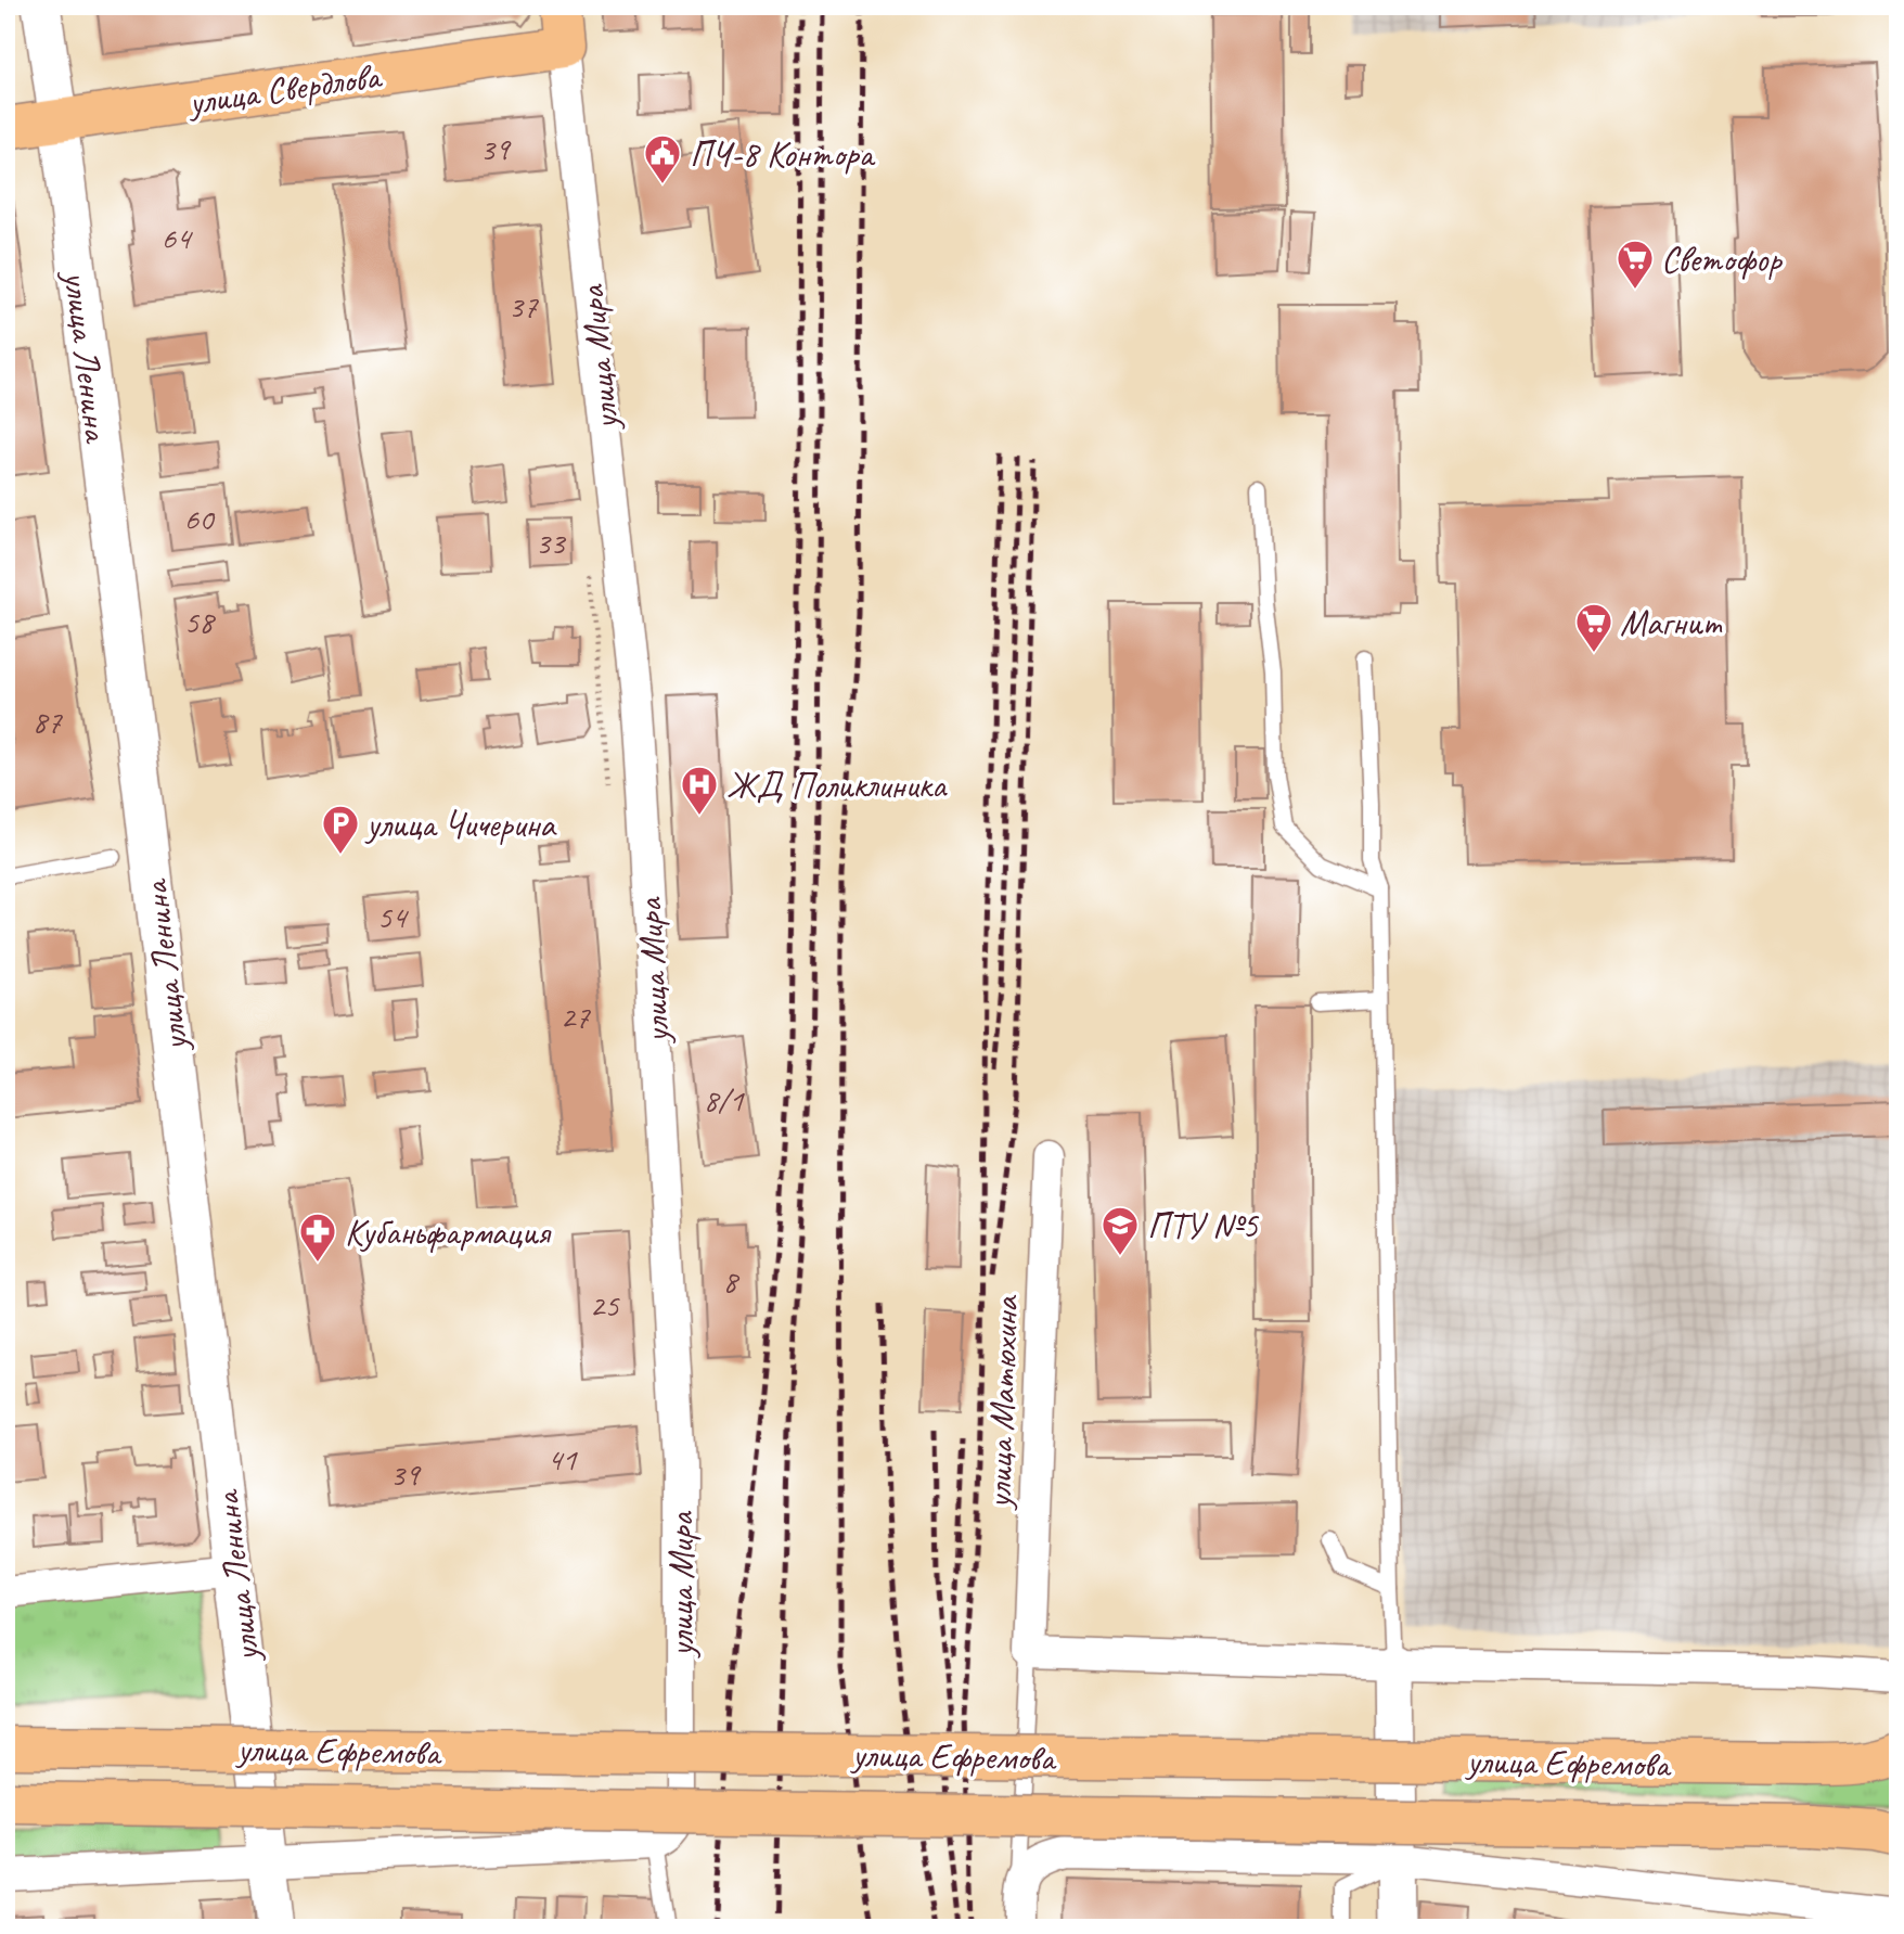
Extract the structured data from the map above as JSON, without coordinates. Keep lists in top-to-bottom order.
{
  "streets": {
    "main road": ["улица Свердлова", "улица Мира", "улица Ефремова"],
    "street": ["улица Ленина", "улица Матюхина"]
  },
  "crossings": [
    ["улица Свердлова", "улица Ленина"],
    ["улица Свердлова", "улица Мира"]
  ],
  "places": {
    "public building": ["ПЧ-8 Контора"],
    "supermarket": ["Светофор", "Магнит"],
    "hospital": ["ЖД Поликлиника"],
    "parking": ["улица Чичерина"],
    "school or university": ["ПТУ №5"],
    "pharmacy": ["Кубаньфармация"]
  },
  "house_numbers": [
    "39",
    "64",
    "37",
    "60",
    "33",
    "58",
    "87",
    "54",
    "27",
    "8/1",
    "8",
    "25",
    "41",
    "39"
  ]
}
